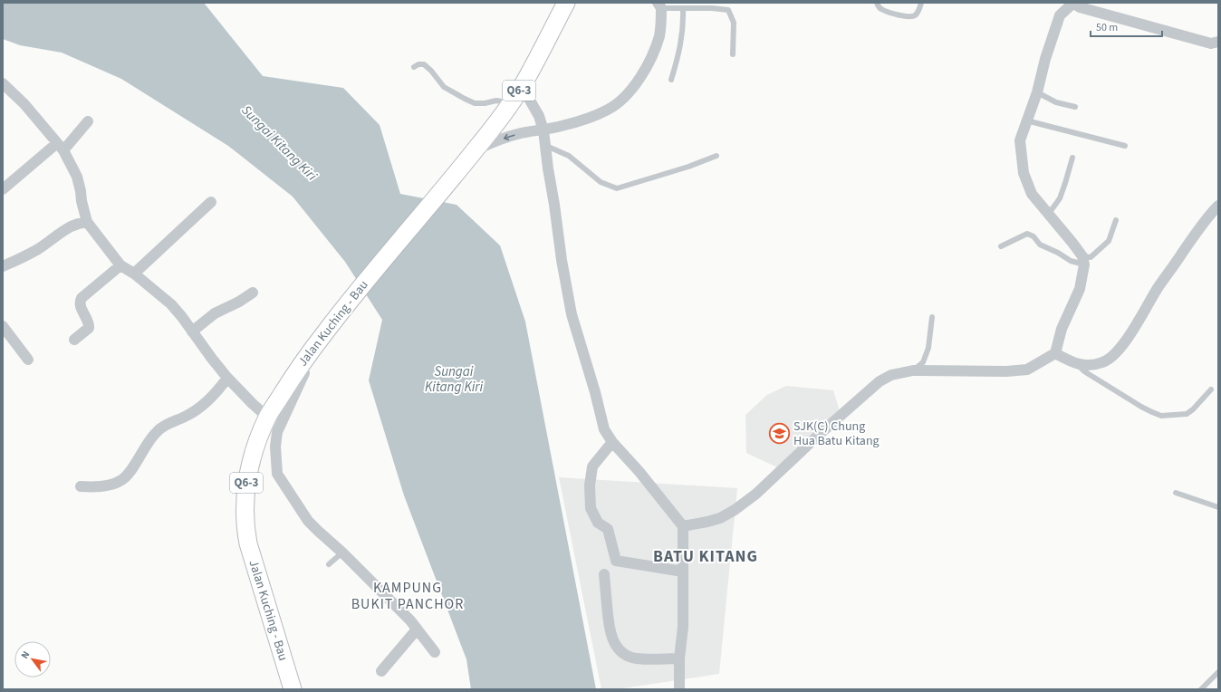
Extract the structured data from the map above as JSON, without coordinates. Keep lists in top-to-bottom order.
{
  "streets": {
    "main road": ["Q6-3", "Jalan Kuching - Bau"]
  },
  "districts": ["BATU KITANG", "KAMPUNG BUKIT PANCHOR"],
  "water": ["Sungai Kitang Kiri"],
  "places": {
    "school or university": ["SJK(C) Chung Hua Batu Kitang"]
  },
  "scale_bar": "50 m",
  "north": "top left"
}
